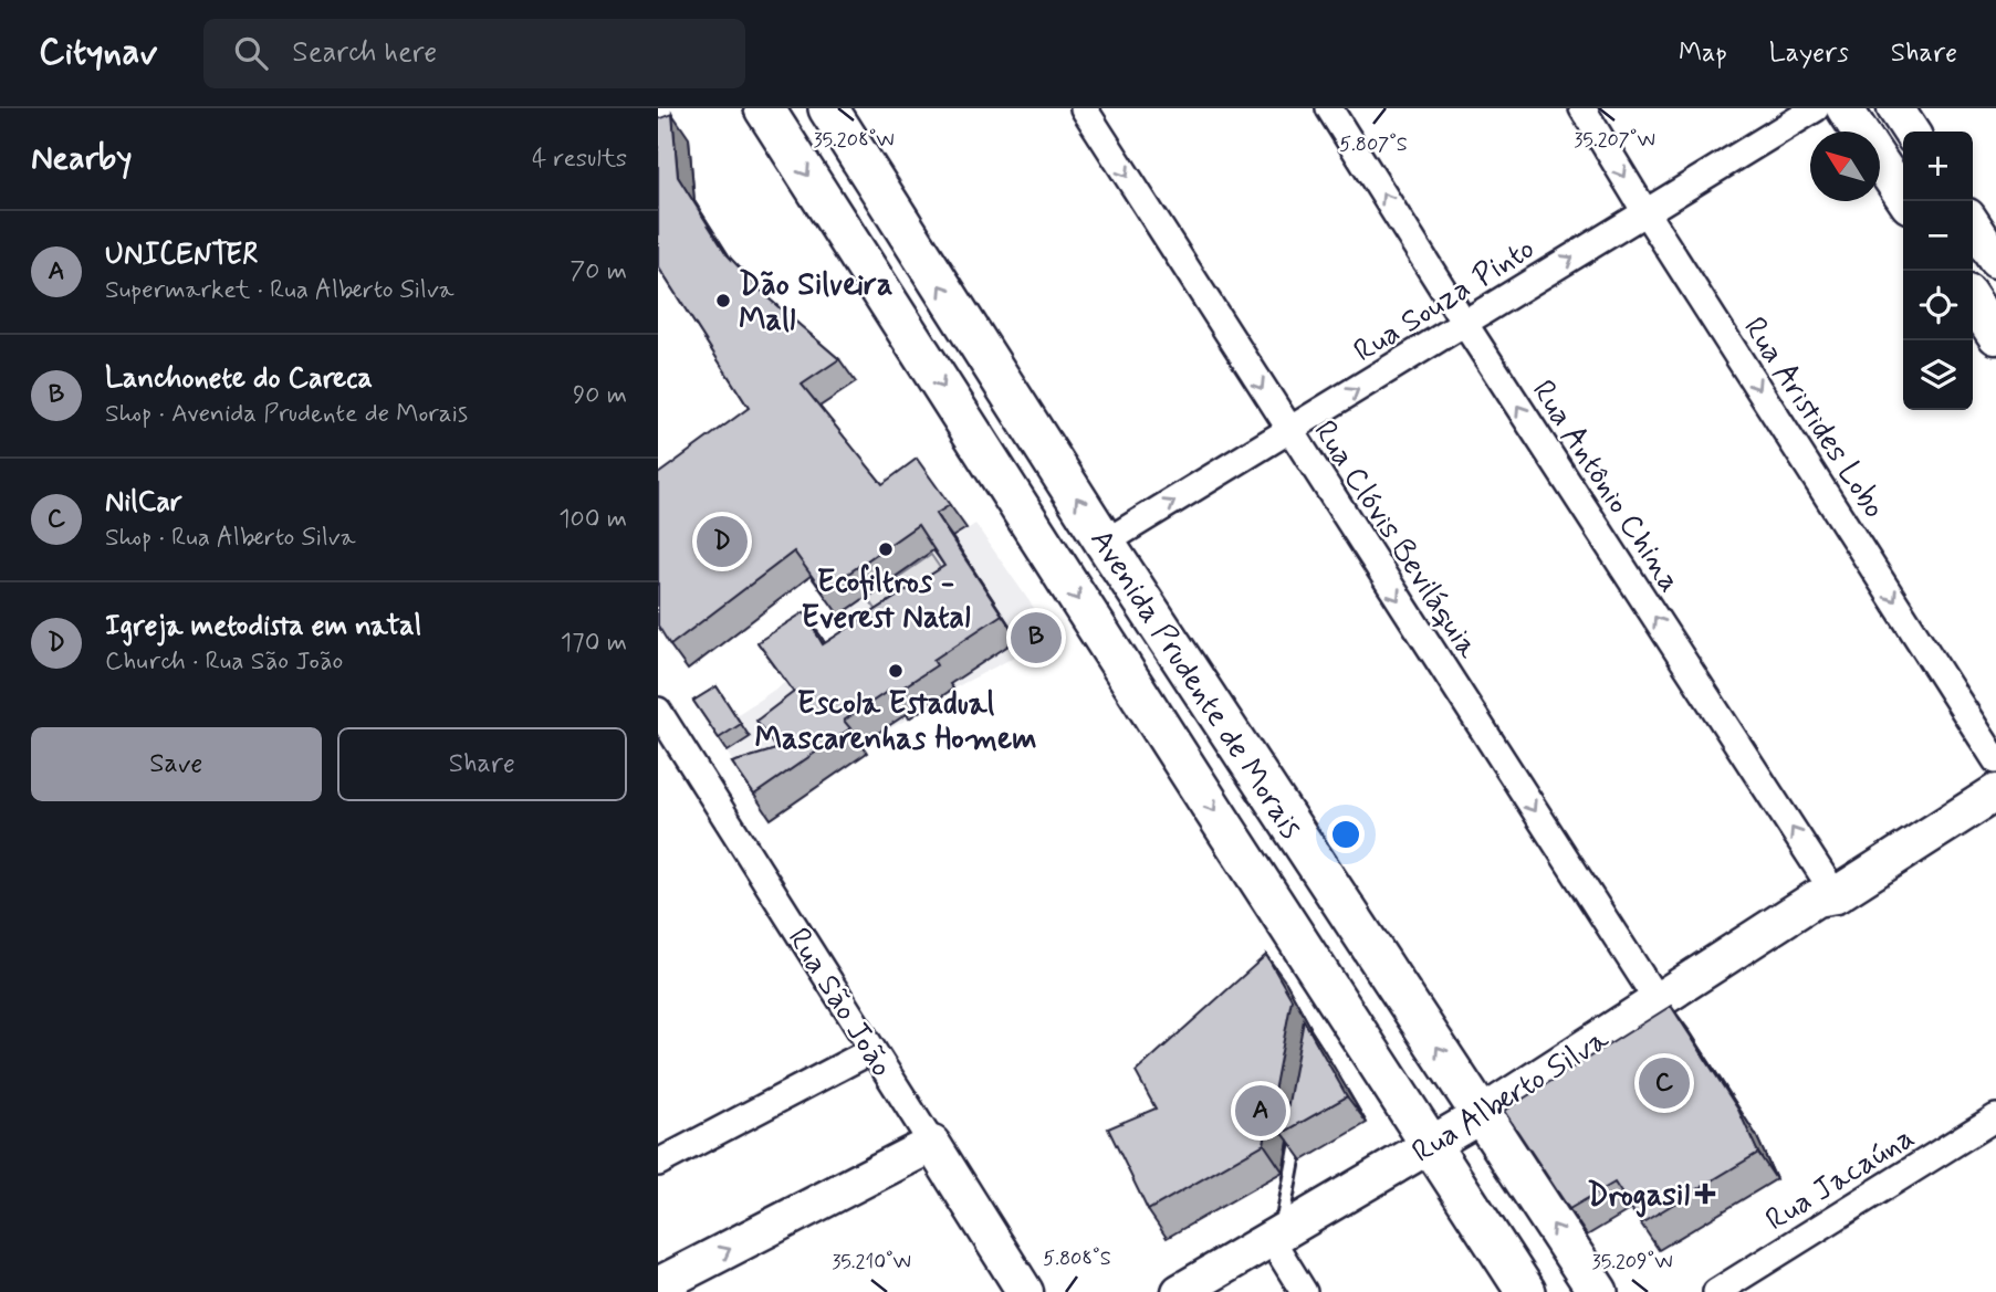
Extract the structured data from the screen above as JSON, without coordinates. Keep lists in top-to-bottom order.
{
  "streets": {
    "main road": ["Avenida Prudente de Morais"],
    "street": [
      "Rua Souza Pinto",
      "Rua Aristides Lobo",
      "Rua Antônio China",
      "Rua Clóvis Beviláquia",
      "Rua São João",
      "Rua Alberto Silva",
      "Rua Jacaúna"
    ]
  },
  "crossings": [
    ["Rua Souza Pinto", "Rua Aristides Lobo"],
    ["Rua Souza Pinto", "Rua Antônio China"],
    ["Rua Souza Pinto", "Rua Clóvis Beviláquia"],
    ["Rua Souza Pinto", "Avenida Prudente de Morais"],
    ["Rua Antônio China", "Rua Alberto Silva"],
    ["Rua Clóvis Beviláquia", "Rua Alberto Silva"],
    ["Avenida Prudente de Morais", "Rua Alberto Silva"]
  ],
  "one_way": [
    "Rua Souza Pinto",
    "Rua Aristides Lobo",
    "Rua Antônio China",
    "Rua Clóvis Beviláquia"
  ],
  "places": {
    "other": ["Dão Silveira Mall", "Ecofiltros - Everest Natal", "Escola Estadual Mascarenhas Homem"],
    "health": ["Drogasil"]
  },
  "north": "top left",
  "page": {
    "header": "Citynav",
    "search": "Search here",
    "nav": ["Map", "Layers", "Share"],
    "heading": ["Nearby", "4 results"],
    "map_buttons": ["+", "−"],
    "list": [
      {
        "mark": "A",
        "name": "UNICENTER",
        "note": "Supermarket · Rua Alberto Silva",
        "value": "70 m"
      },
      {
        "mark": "B",
        "name": "Lanchonete do Careca",
        "note": "Shop · Avenida Prudente de Morais",
        "value": "90 m"
      },
      {
        "mark": "C",
        "name": "NilCar",
        "note": "Shop · Rua Alberto Silva",
        "value": "100 m"
      },
      {
        "mark": "D",
        "name": "Igreja metodista em natal",
        "note": "Church · Rua São João",
        "value": "170 m"
      }
    ],
    "pins": [
      "D",
      "B",
      "C",
      "A"
    ],
    "buttons": ["Save", "Share"]
  },
  "coordinates": [
    "35.208°W",
    "35.207°W",
    "5.807°S",
    "5.808°S",
    "35.210°W",
    "35.209°W"
  ]
}
